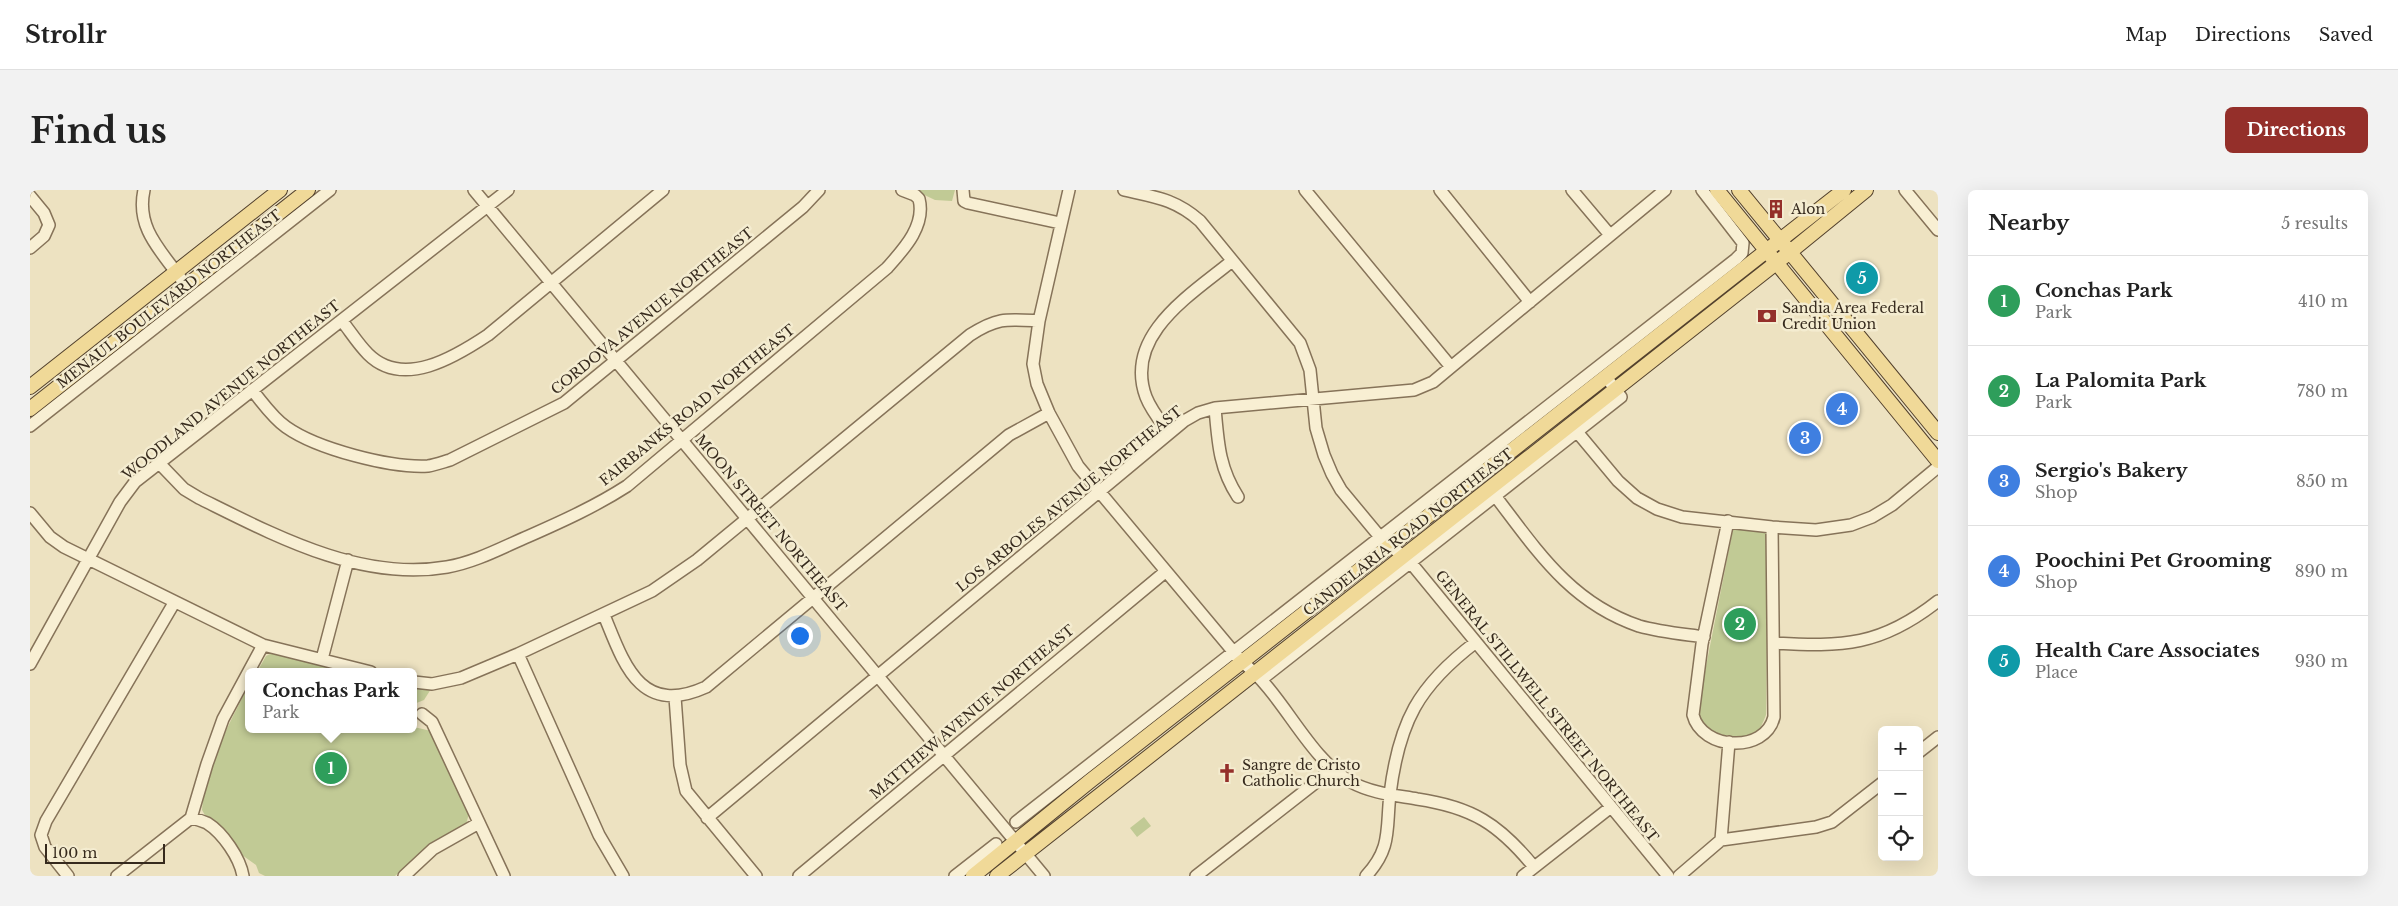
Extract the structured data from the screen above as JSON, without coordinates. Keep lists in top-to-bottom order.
{
  "streets": {
    "main road": ["MENAUL BOULEVARD NORTHEAST", "CANDELARIA ROAD NORTHEAST"],
    "street": [
      "CORDOVA AVENUE NORTHEAST",
      "WOODLAND AVENUE NORTHEAST",
      "FAIRBANKS ROAD NORTHEAST",
      "LOS ARBOLES AVENUE NORTHEAST",
      "MOON STREET NORTHEAST",
      "GENERAL STILLWELL STREET NORTHEAST",
      "MATTHEW AVENUE NORTHEAST"
    ]
  },
  "crossings": [
    ["CORDOVA AVENUE NORTHEAST", "WOODLAND AVENUE NORTHEAST"],
    ["CORDOVA AVENUE NORTHEAST", "MOON STREET NORTHEAST"],
    ["WOODLAND AVENUE NORTHEAST", "FAIRBANKS ROAD NORTHEAST"],
    ["WOODLAND AVENUE NORTHEAST", "MOON STREET NORTHEAST"],
    ["FAIRBANKS ROAD NORTHEAST", "MOON STREET NORTHEAST"],
    ["LOS ARBOLES AVENUE NORTHEAST", "MOON STREET NORTHEAST"],
    ["LOS ARBOLES AVENUE NORTHEAST", "GENERAL STILLWELL STREET NORTHEAST"],
    ["MOON STREET NORTHEAST", "CANDELARIA ROAD NORTHEAST"],
    ["MOON STREET NORTHEAST", "MATTHEW AVENUE NORTHEAST"],
    ["CANDELARIA ROAD NORTHEAST", "GENERAL STILLWELL STREET NORTHEAST"]
  ],
  "places": {
    "building": ["Alon"],
    "bank": ["Sandia Area Federal Credit Union"],
    "church": ["Sangre de Cristo Catholic Church"]
  },
  "scale_bar": "100 m",
  "page": {
    "header": "Strollr",
    "nav": ["Map", "Directions", "Saved"],
    "buttons": "Directions",
    "title": "Find us",
    "heading": ["Nearby", "5 results"],
    "list": [
      {
        "mark": "1",
        "name": "Conchas Park",
        "note": "Park",
        "value": "410 m"
      },
      {
        "mark": "2",
        "name": "La Palomita Park",
        "note": "Park",
        "value": "780 m"
      },
      {
        "mark": "3",
        "name": "Sergio's Bakery",
        "note": "Shop",
        "value": "850 m"
      },
      {
        "mark": "4",
        "name": "Poochini Pet Grooming",
        "note": "Shop",
        "value": "890 m"
      },
      {
        "mark": "5",
        "name": "Health Care Associates",
        "note": "Place",
        "value": "930 m"
      }
    ],
    "pins": [
      "5",
      "4",
      "3",
      "2",
      "1"
    ],
    "popup": ["Conchas Park", "Park"],
    "map_buttons": ["+", "−"],
    "scale": "100 m"
  }
}
